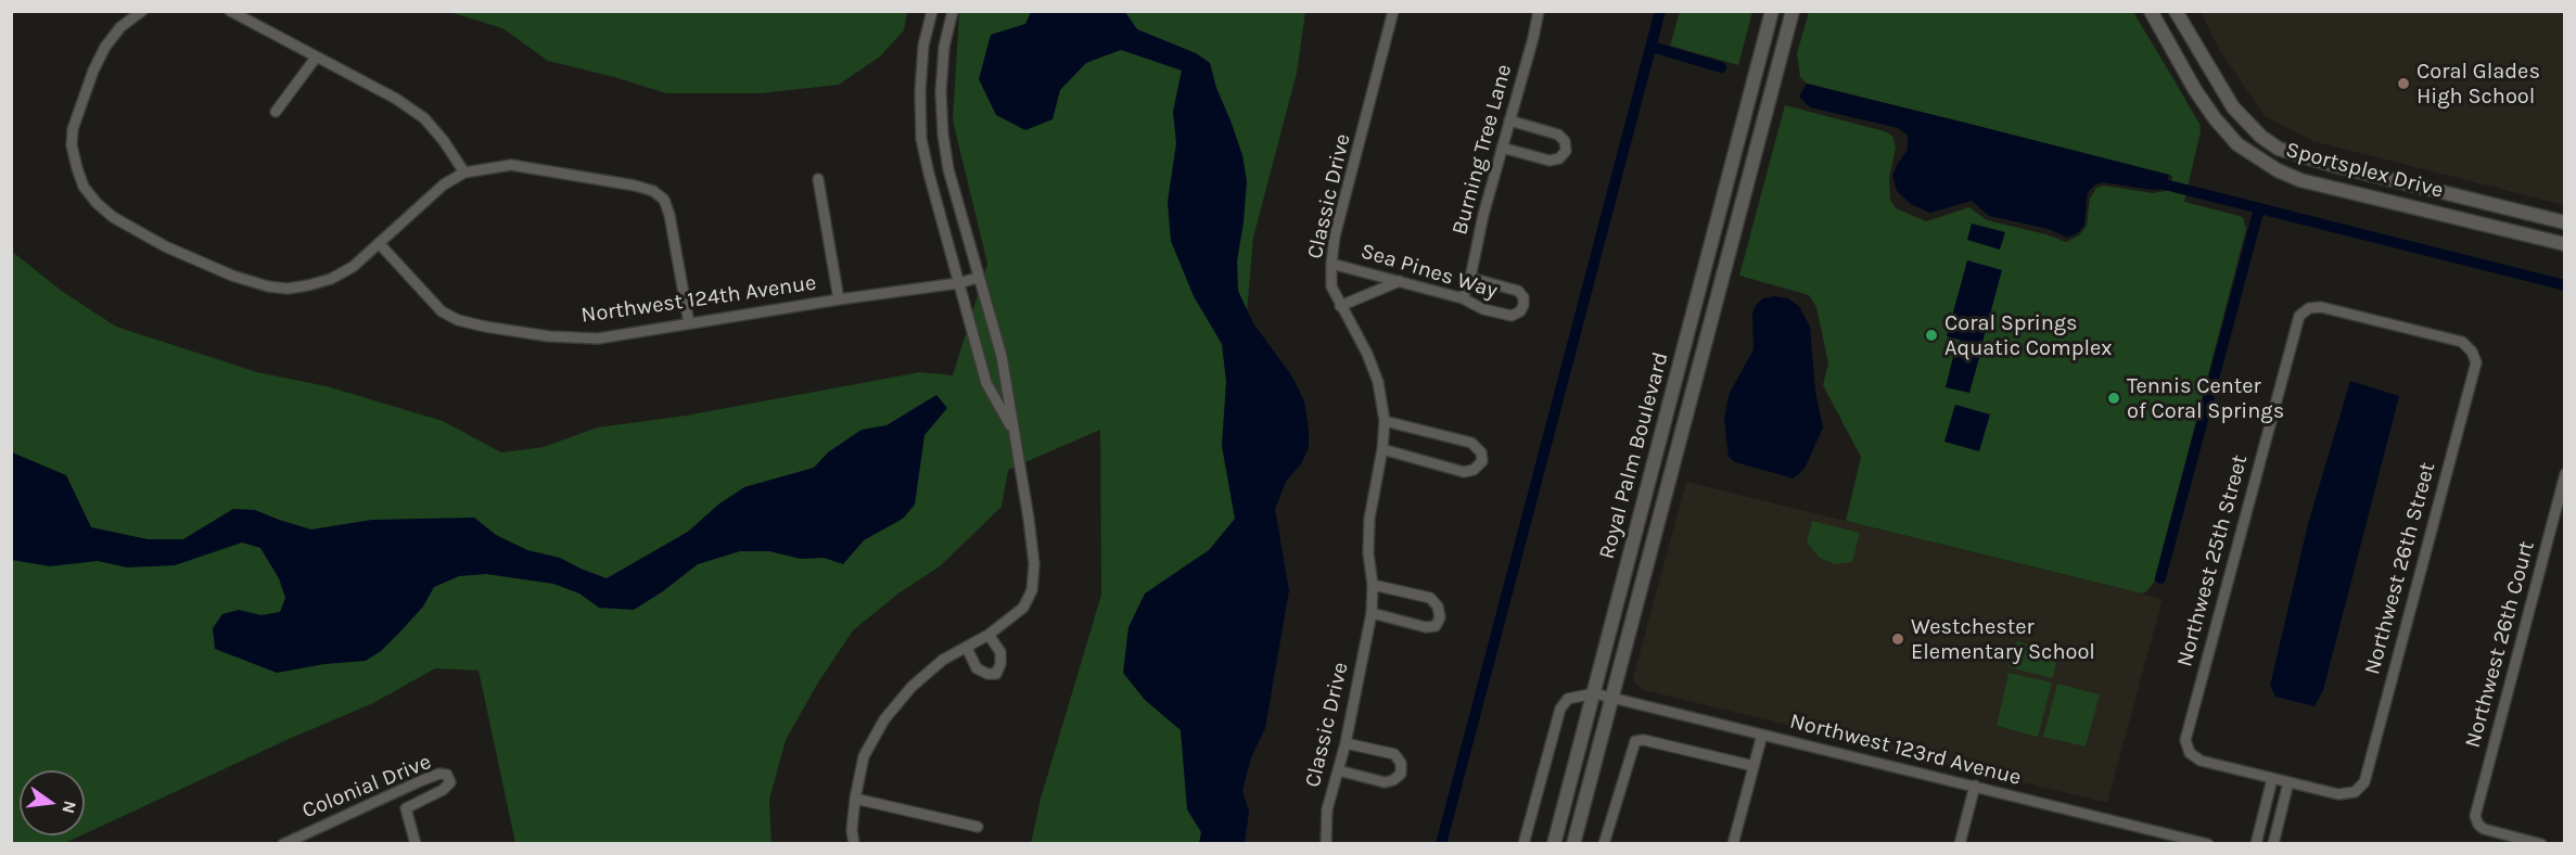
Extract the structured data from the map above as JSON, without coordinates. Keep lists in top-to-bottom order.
{
  "streets": {
    "street": [
      "Burning Tree Lane",
      "Sportsplex Drive",
      "Classic Drive",
      "Sea Pines Way",
      "Northwest 124th Avenue",
      "Royal Palm Boulevard",
      "Northwest 25th Street",
      "Northwest 26th Street",
      "Northwest 26th Court",
      "Northwest 123rd Avenue",
      "Colonial Drive"
    ]
  },
  "crossings": [
    ["Burning Tree Lane", "Sea Pines Way"],
    ["Classic Drive", "Sea Pines Way"],
    ["Royal Palm Boulevard", "Northwest 123rd Avenue"],
    ["Northwest 25th Street", "Northwest 26th Street"]
  ],
  "places": [
    "Coral Glades High School",
    "Coral Springs Aquatic Complex",
    "Tennis Center of Coral Springs",
    "Westchester Elementary School"
  ],
  "north": "right"
}
